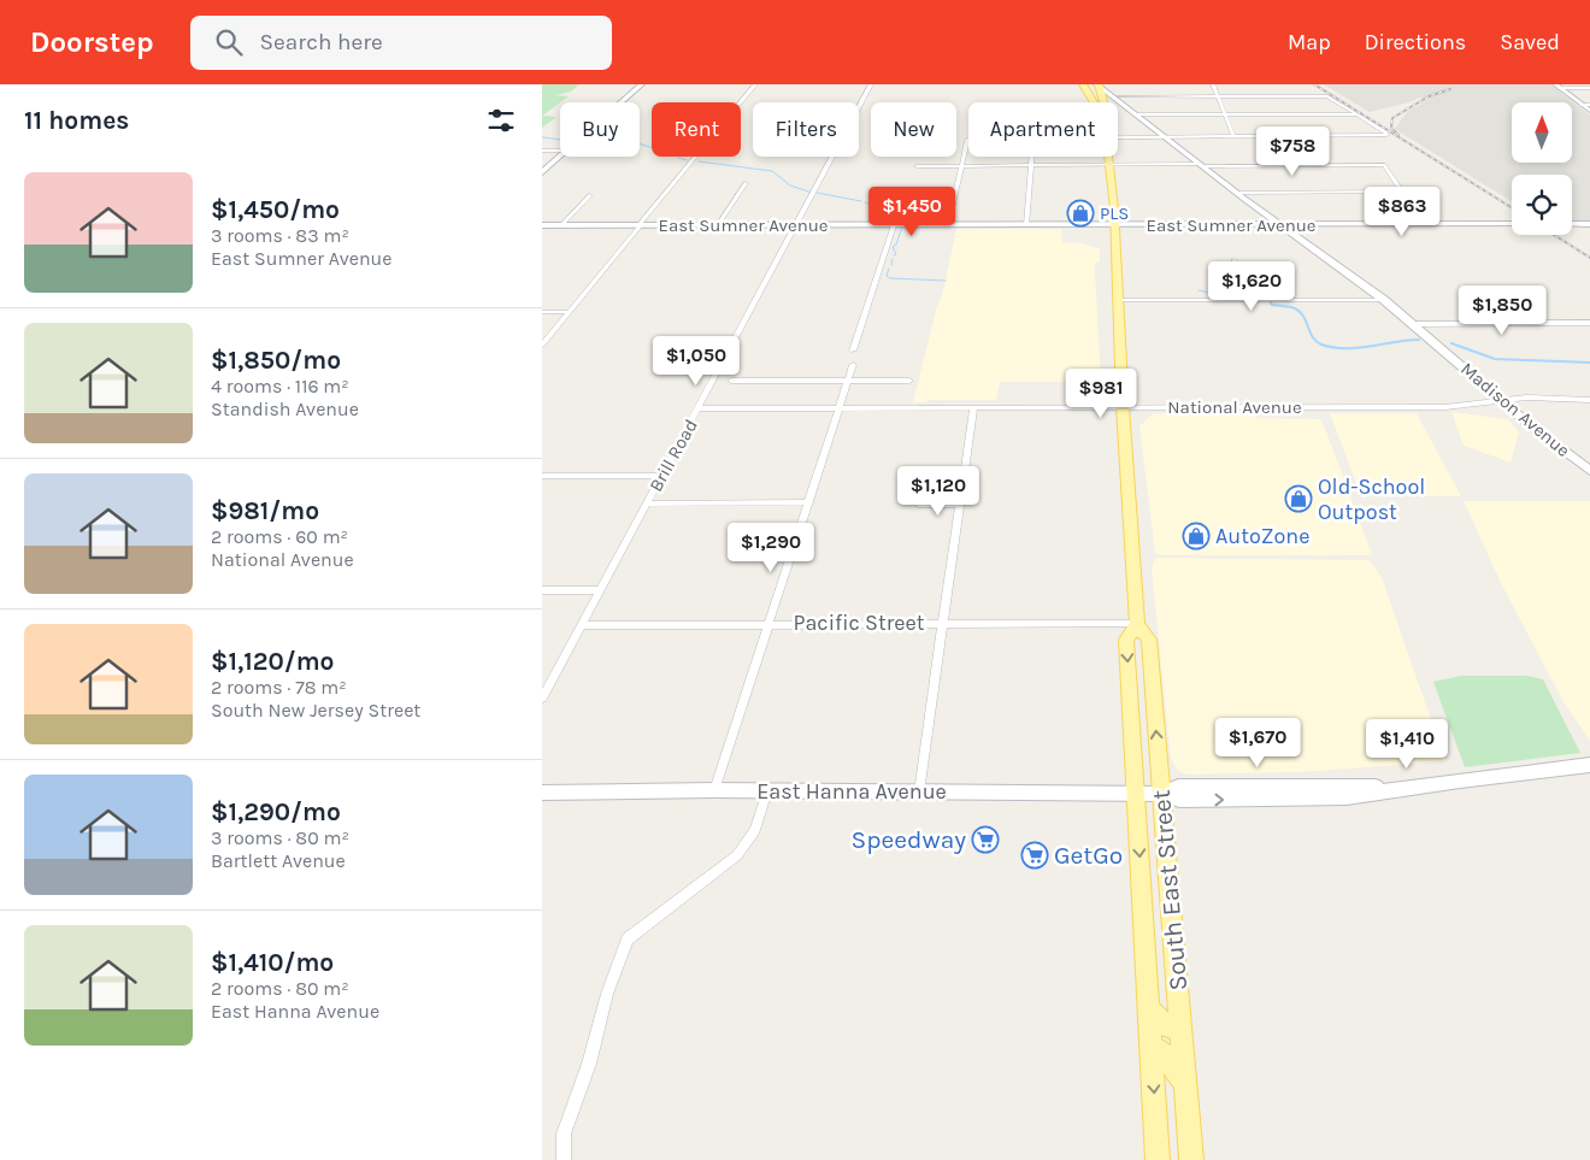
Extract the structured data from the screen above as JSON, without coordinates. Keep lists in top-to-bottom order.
{
  "streets": {
    "main road": ["Madison Avenue", "East Hanna Avenue", "South East Street"],
    "street": [
      "East Sumner Avenue",
      "National Avenue",
      "Brill Road",
      "Pacific Street"
    ]
  },
  "crossings": [
    ["East Sumner Avenue", "Madison Avenue"],
    ["East Sumner Avenue", "Brill Road"],
    ["East Sumner Avenue", "South East Street"],
    ["National Avenue", "Madison Avenue"],
    ["National Avenue", "Brill Road"],
    ["National Avenue", "South East Street"],
    ["Madison Avenue", "South East Street"],
    ["Brill Road", "Pacific Street"],
    ["Pacific Street", "South East Street"],
    ["East Hanna Avenue", "South East Street"]
  ],
  "places": {
    "shop": ["PLS", "Old-School Outpost", "AutoZone"],
    "supermarket": ["Speedway", "GetGo"]
  },
  "north": "top",
  "page": {
    "header": "Doorstep",
    "search": "Search here",
    "nav": ["Map", "Directions", "Saved"],
    "heading": "11 homes",
    "chip": [
      "Buy",
      "Rent",
      "Filters",
      "New",
      "Apartment"
    ],
    "price": [
      "$758",
      "$1,450",
      "$863",
      "$1,620",
      "$1,850",
      "$1,050",
      "$981",
      "$1,120",
      "$1,290",
      "$1,670",
      "$1,410"
    ],
    "list": [
      {
        "name": "$1,450/mo",
        "note": "3 rooms · 83 m² · East Sumner Avenue"
      },
      {
        "name": "$1,850/mo",
        "note": "4 rooms · 116 m² · Standish Avenue"
      },
      {
        "name": "$981/mo",
        "note": "2 rooms · 60 m² · National Avenue"
      },
      {
        "name": "$1,120/mo",
        "note": "2 rooms · 78 m² · South New Jersey Street"
      },
      {
        "name": "$1,290/mo",
        "note": "3 rooms · 80 m² · Bartlett Avenue"
      },
      {
        "name": "$1,410/mo",
        "note": "2 rooms · 80 m² · East Hanna Avenue"
      }
    ]
  }
}
